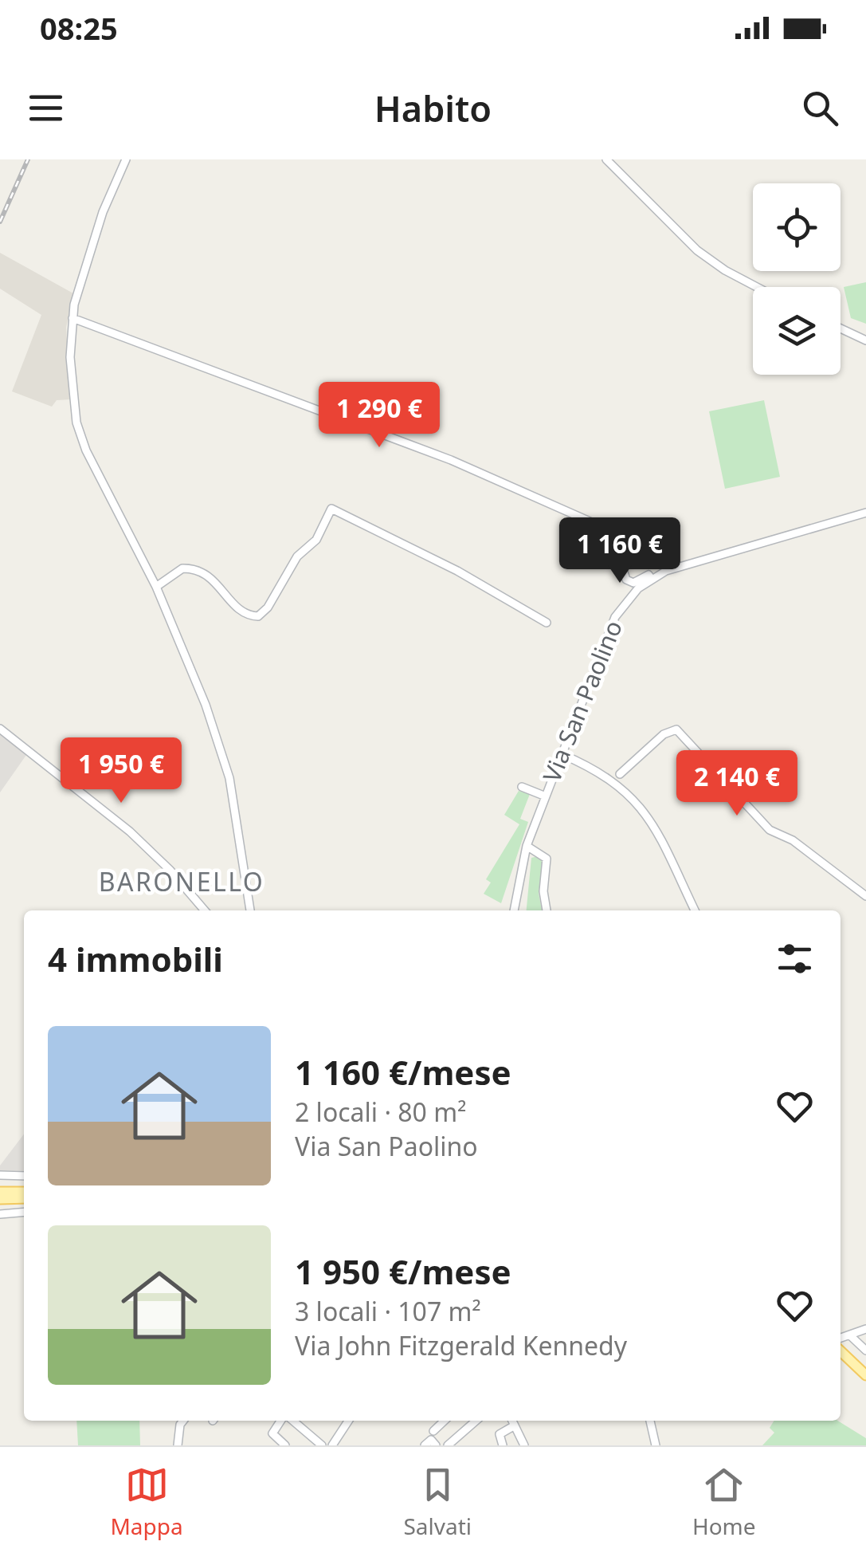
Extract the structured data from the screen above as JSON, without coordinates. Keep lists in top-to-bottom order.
{
  "streets": {
    "street": ["Via San Paolino"]
  },
  "districts": ["BARONELLO"],
  "page": {
    "status": "08:25",
    "header": "Habito",
    "price": [
      "1 290 €",
      "1 160 €",
      "1 950 €",
      "2 140 €"
    ],
    "heading": "4 immobili",
    "list": [
      {
        "name": "1 160 €/mese",
        "note": "2 locali · 80 m² · Via San Paolino"
      },
      {
        "name": "1 950 €/mese",
        "note": "3 locali · 107 m² · Via John Fitzgerald Kennedy"
      }
    ],
    "tabs": ["Mappa", "Salvati", "Home"]
  }
}
